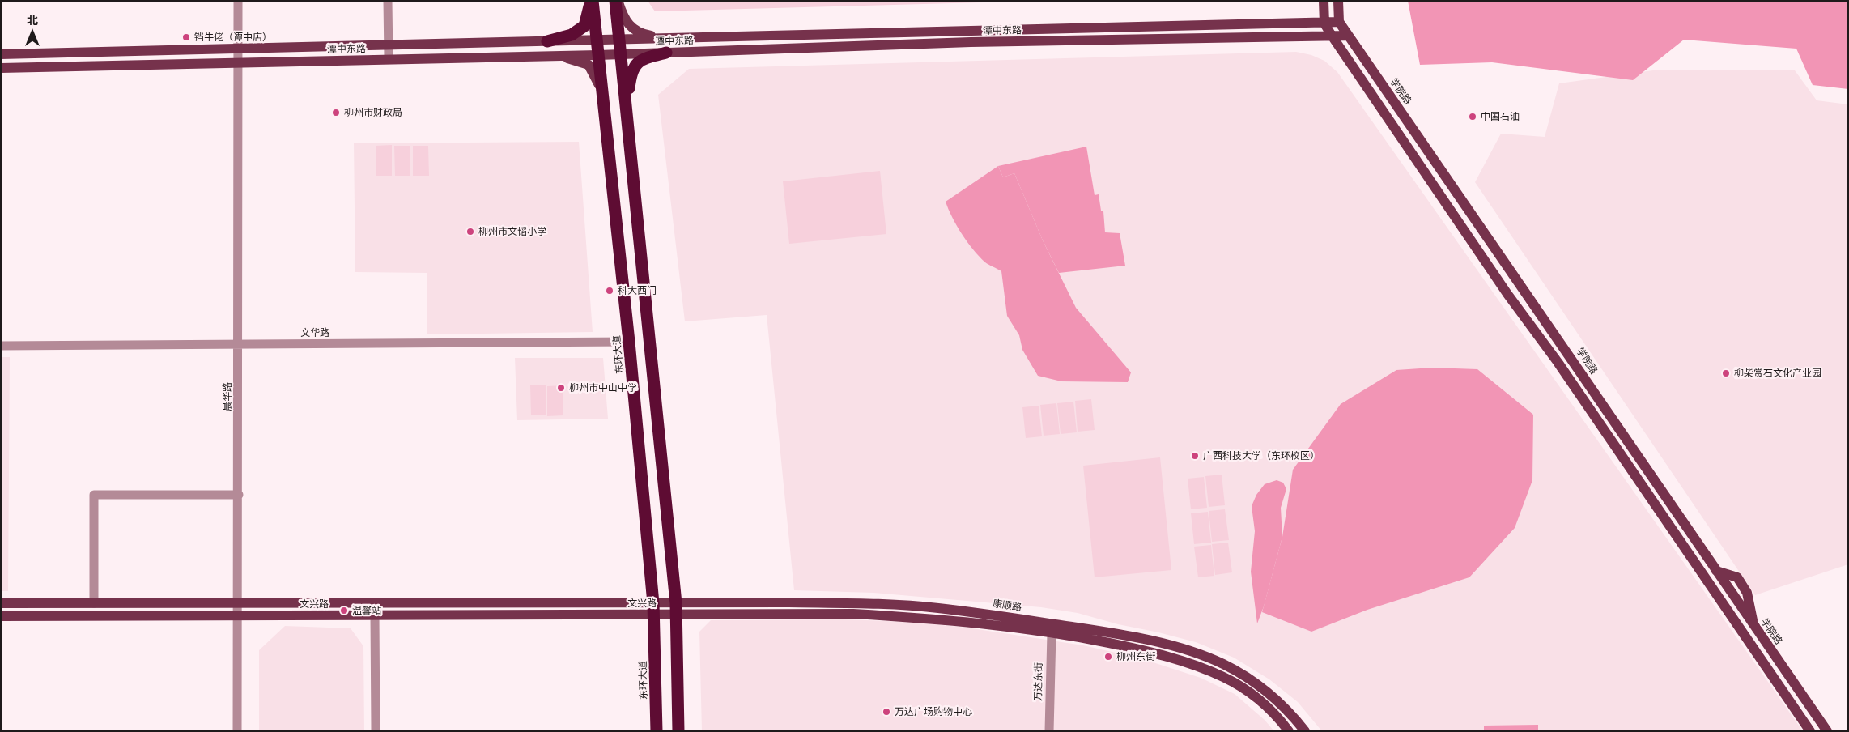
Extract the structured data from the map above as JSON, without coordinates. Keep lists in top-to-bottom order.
{
  "streets": {
    "highway": ["东环大道"],
    "main road": [
      "潭中东路",
      "学院路",
      "文兴路",
      "康顺路"
    ],
    "street": ["文华路", "晨华路", "万达东街"]
  },
  "crossings": [
    ["潭中东路", "学院路"],
    ["潭中东路", "东环大道"],
    ["潭中东路", "晨华路"],
    ["文华路", "东环大道"],
    ["文华路", "晨华路"],
    ["东环大道", "文兴路"],
    ["晨华路", "文兴路"],
    ["文兴路", "康顺路"],
    ["康顺路", "万达东街"]
  ],
  "places": [
    "铛牛佬（谭中店）",
    "柳州市财政局",
    "中国石油",
    "柳州市文韬小学",
    "科大西门",
    "柳柴赏石文化产业园",
    "柳州市中山中学",
    "广西科技大学（东环校区）",
    "温馨站",
    "柳州东街",
    "万达广场购物中心"
  ],
  "north": "top"
}
